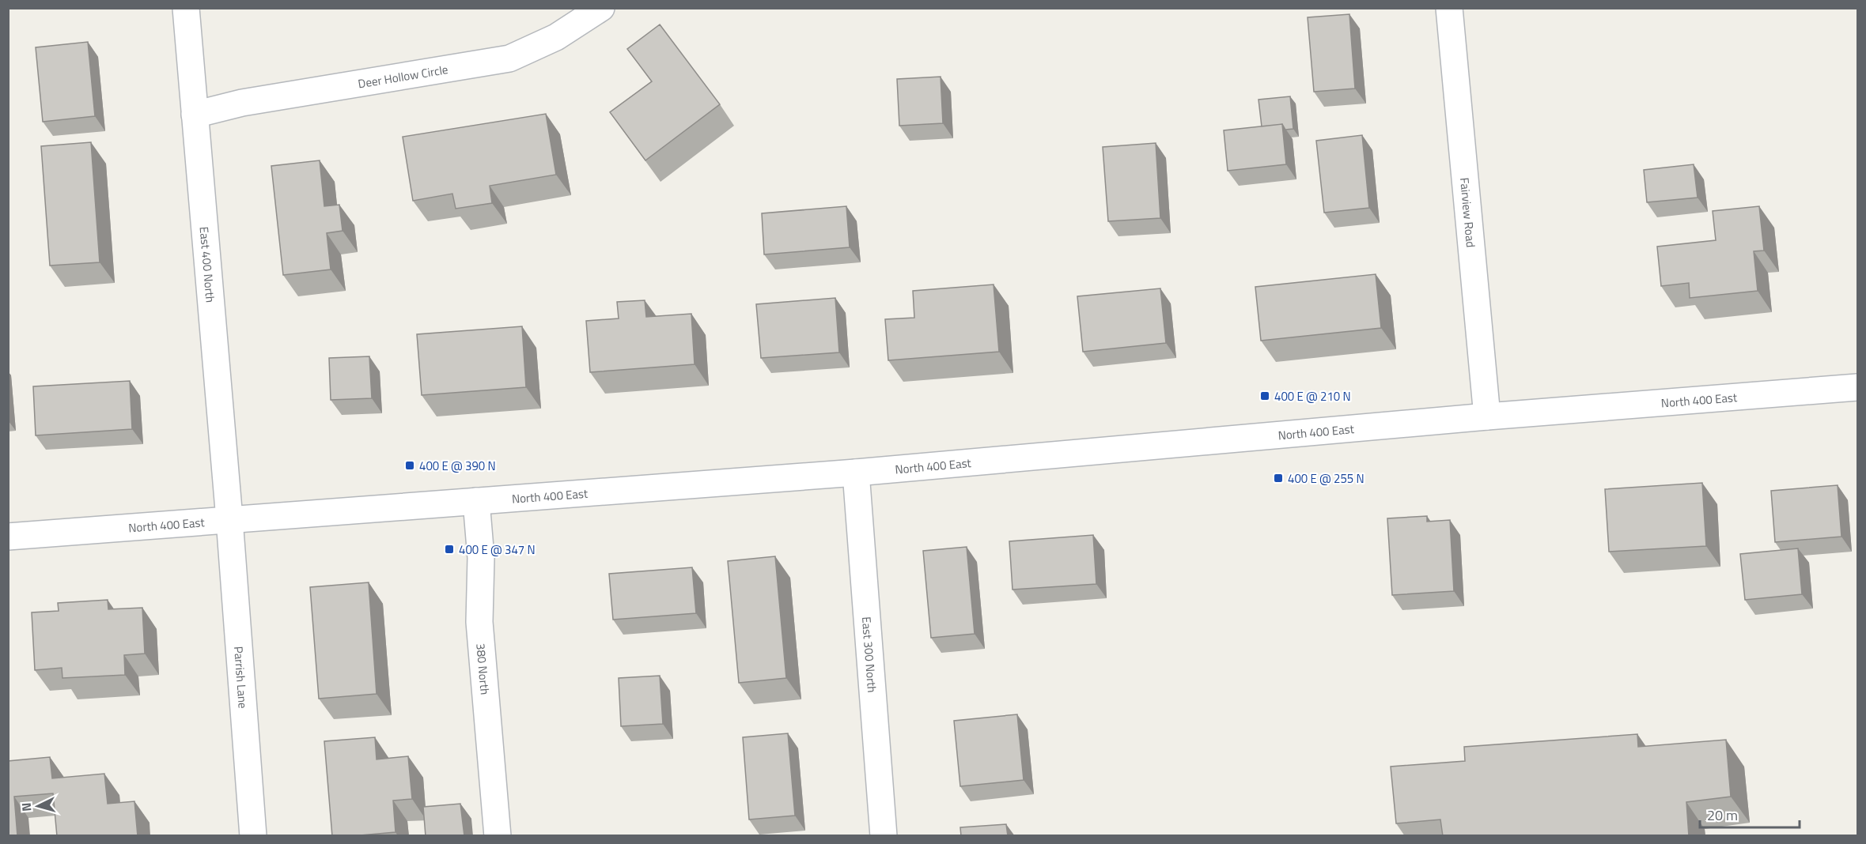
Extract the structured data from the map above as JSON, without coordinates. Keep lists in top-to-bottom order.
{
  "streets": {
    "street": [
      "Deer Hollow Circle",
      "Fairview Road",
      "East 400 North",
      "North 400 East",
      "East 300 North",
      "380 North",
      "Parrish Lane"
    ]
  },
  "crossings": [
    ["Deer Hollow Circle", "East 400 North"],
    ["Fairview Road", "North 400 East"],
    ["East 400 North", "North 400 East"],
    ["East 400 North", "Parrish Lane"],
    ["North 400 East", "East 300 North"],
    ["North 400 East", "380 North"],
    ["North 400 East", "Parrish Lane"]
  ],
  "places": {
    "transit": [
      "400 E @ 210 N",
      "400 E @ 390 N",
      "400 E @ 255 N",
      "400 E @ 347 N"
    ]
  },
  "scale_bar": "20 m",
  "north": "left"
}
